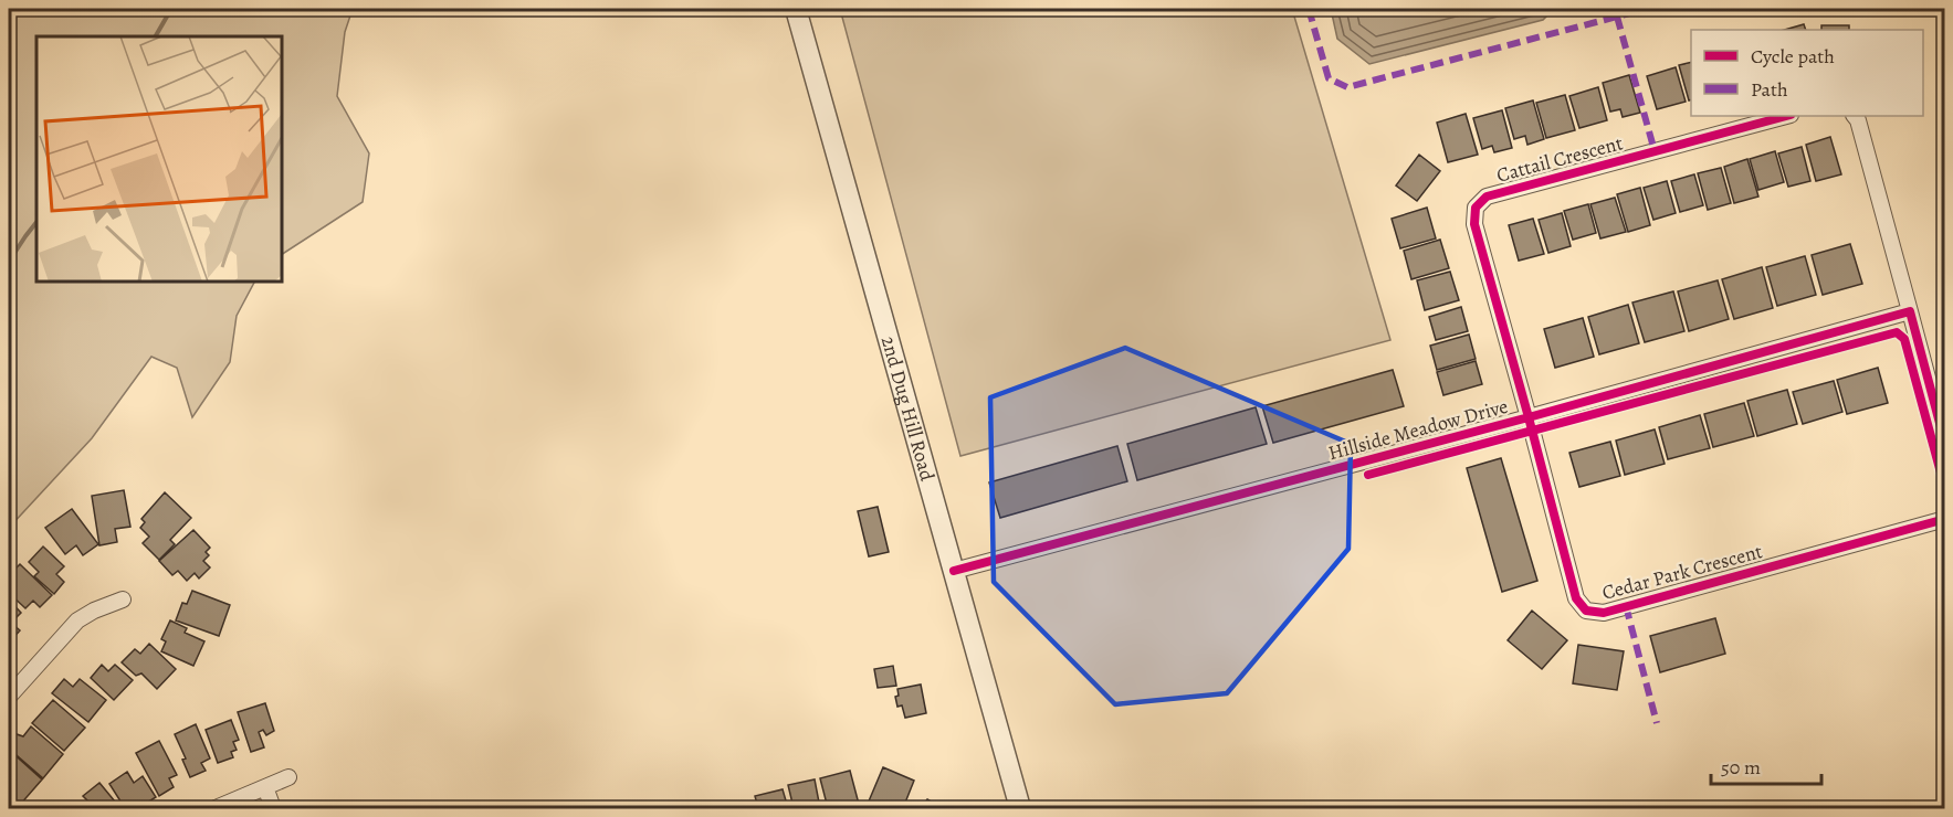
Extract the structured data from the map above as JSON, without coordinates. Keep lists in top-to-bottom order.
{
  "streets": {
    "street": [
      "Cattail Crescent",
      "2nd Dug Hill Road",
      "Hillside Meadow Drive",
      "Cedar Park Crescent"
    ]
  },
  "crossings": [
    ["Cattail Crescent", "Hillside Meadow Drive"],
    ["Cattail Crescent", "Cedar Park Crescent"],
    ["2nd Dug Hill Road", "Hillside Meadow Drive"],
    ["Hillside Meadow Drive", "Cedar Park Crescent"]
  ],
  "legend": ["Cycle path", "Path"],
  "scale_bar": "50 m"
}
